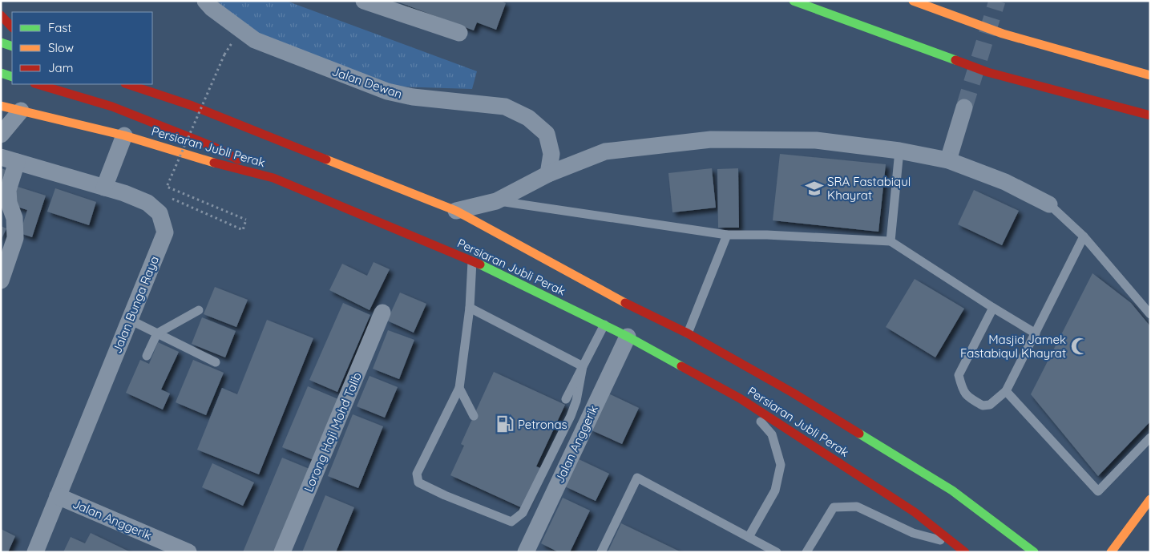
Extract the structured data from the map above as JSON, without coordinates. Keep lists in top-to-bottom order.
{
  "streets": {
    "main road": ["Persiaran Jubli Perak"],
    "street": [
      "Jalan Dewan",
      "Jalan Bunga Raya",
      "Lorong Haji Mohd Talib",
      "Jalan Anggerik"
    ]
  },
  "crossings": [
    ["Persiaran Jubli Perak", "Jalan Anggerik"],
    ["Jalan Bunga Raya", "Jalan Anggerik"]
  ],
  "places": {
    "school or university": ["SRA Fastabiqul Khayrat"],
    "mosque": ["Masjid Jamek Fastabiqul Khayrat"],
    "fuel station": ["Petronas"]
  },
  "legend": ["Fast", "Slow", "Jam"]
}
